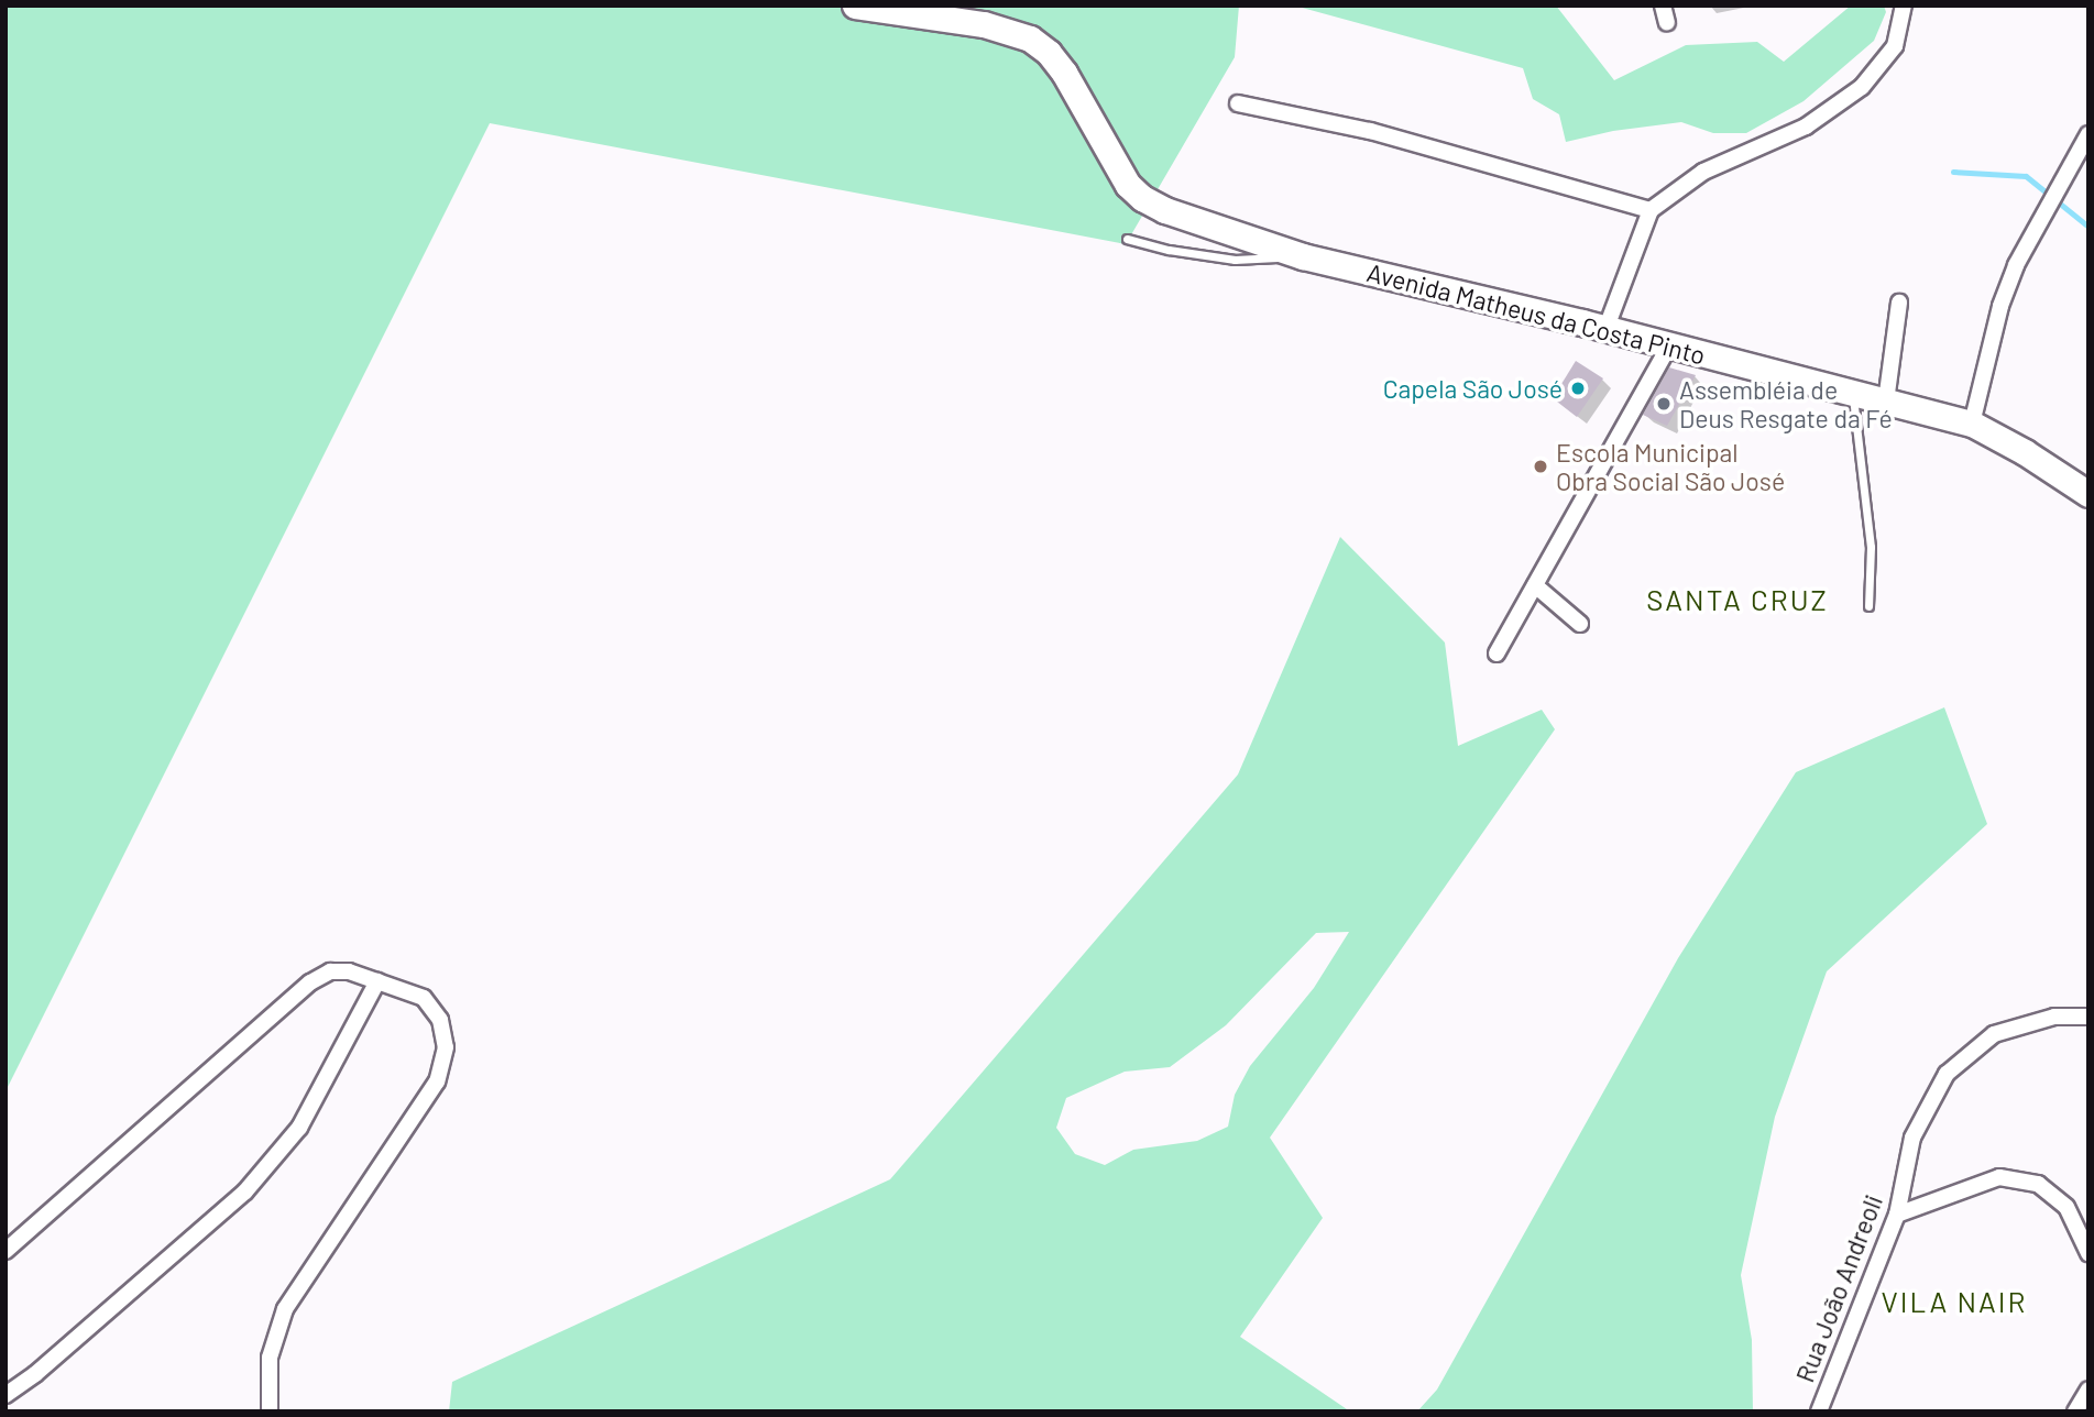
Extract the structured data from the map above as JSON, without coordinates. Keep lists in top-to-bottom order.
{
  "streets": {
    "main road": ["Avenida Matheus da Costa Pinto"],
    "street": ["Rua João Andreoli"]
  },
  "districts": ["SANTA CRUZ", "VILA NAIR"],
  "places": ["Capela São José", "Assembléia de Deus Resgate da Fé", "Escola Municipal Obra Social São José"]
}
